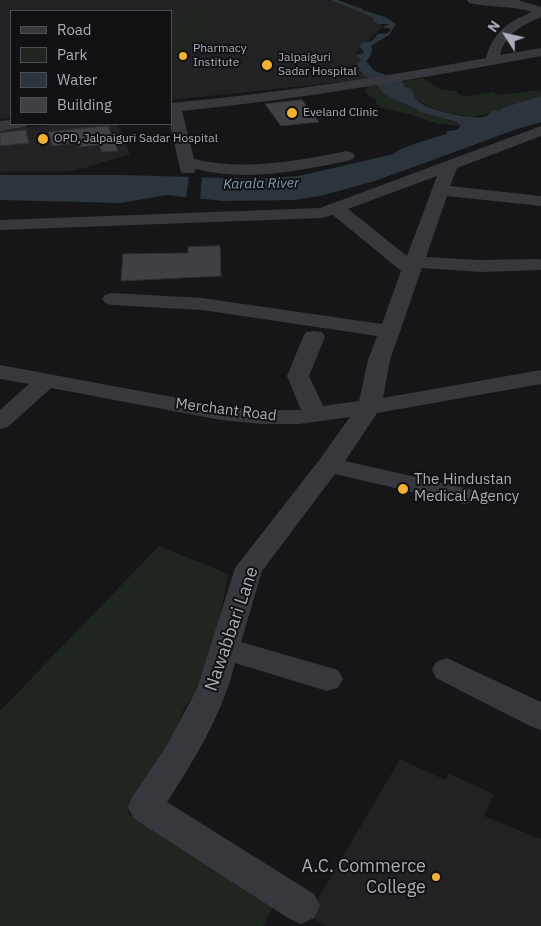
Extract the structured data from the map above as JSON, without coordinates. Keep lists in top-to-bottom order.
{
  "streets": {
    "street": ["Merchant Road", "Nawabbari Lane"]
  },
  "crossings": [
    ["Merchant Road", "Nawabbari Lane"]
  ],
  "water": ["Karala River"],
  "places": [
    "Pharmacy Institute",
    "Jalpaiguri Sadar Hospital",
    "Eveland Clinic",
    "OPD, Jalpaiguri Sadar Hospital",
    "The Hindustan Medical Agency",
    "A.C. Commerce College"
  ],
  "legend": [
    "Road",
    "Park",
    "Water",
    "Building"
  ],
  "north": "top left"
}
